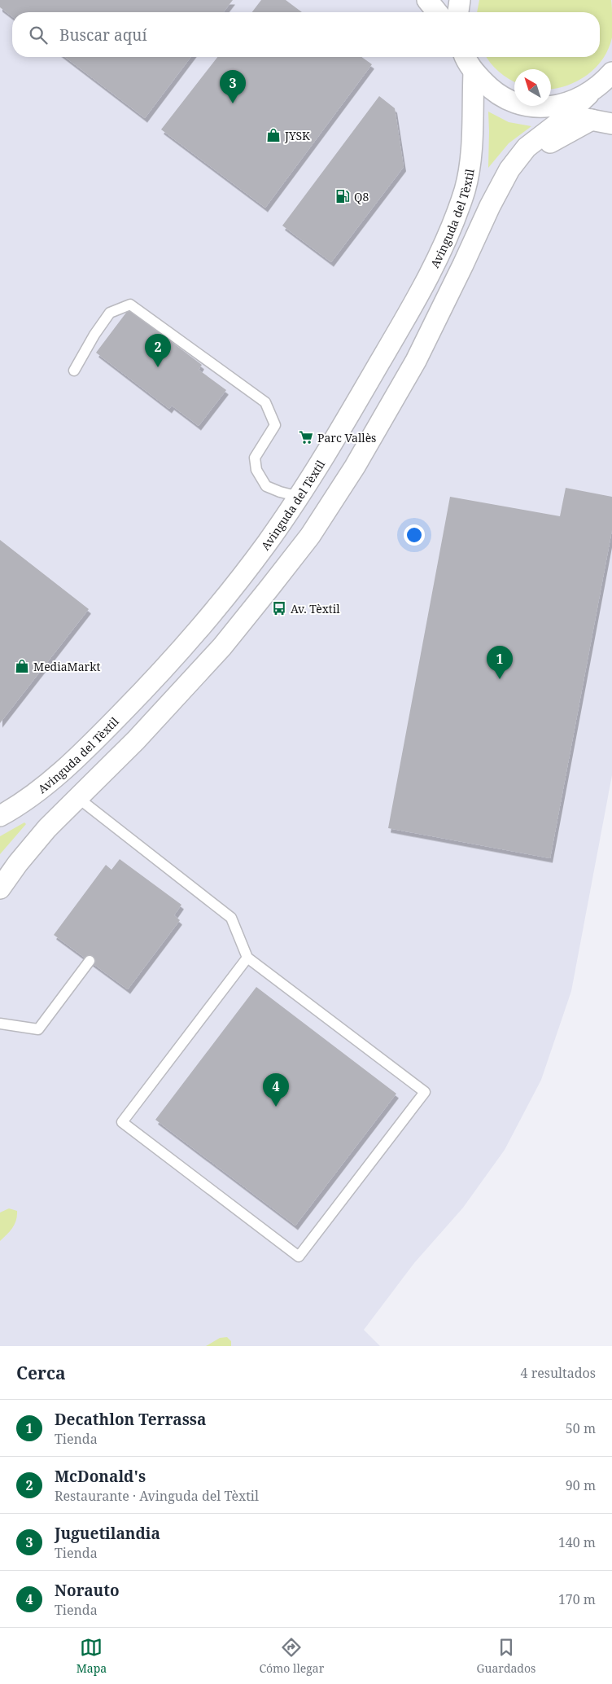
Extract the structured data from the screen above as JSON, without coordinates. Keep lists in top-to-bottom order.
{
  "streets": {
    "street": ["Avinguda del Tèxtil"]
  },
  "places": {
    "shop": ["JYSK", "MediaMarkt"],
    "fuel station": ["Q8"],
    "supermarket": ["Parc Vallès"],
    "bus stop": ["Av. Tèxtil"]
  },
  "north": "top left",
  "page": {
    "search": "Buscar aquí",
    "pins": [
      "3",
      "2",
      "1",
      "4"
    ],
    "heading": ["Cerca", "4 resultados"],
    "list": [
      {
        "mark": "1",
        "name": "Decathlon Terrassa",
        "note": "Tienda",
        "value": "50 m"
      },
      {
        "mark": "2",
        "name": "McDonald's",
        "note": "Restaurante · Avinguda del Tèxtil",
        "value": "90 m"
      },
      {
        "mark": "3",
        "name": "Juguetilandia",
        "note": "Tienda",
        "value": "140 m"
      },
      {
        "mark": "4",
        "name": "Norauto",
        "note": "Tienda",
        "value": "170 m"
      }
    ],
    "nav": ["Mapa", "Cómo llegar", "Guardados"]
  }
}
